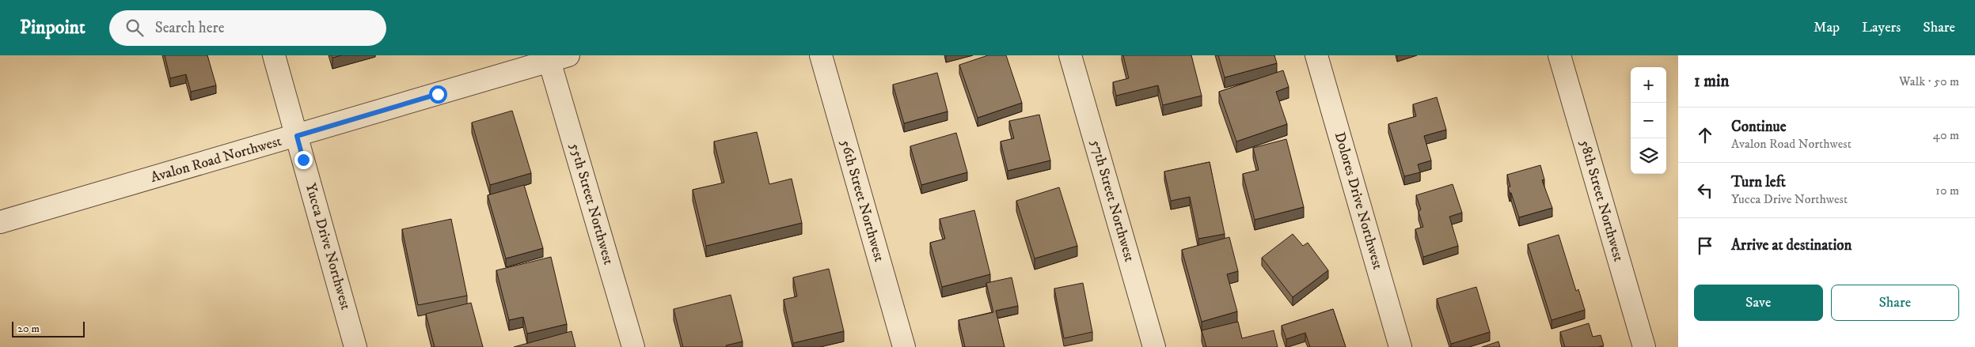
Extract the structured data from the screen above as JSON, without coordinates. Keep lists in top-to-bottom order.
{
  "streets": {
    "street": [
      "Avalon Road Northwest",
      "56th Street Northwest",
      "57th Street Northwest",
      "Dolores Drive Northwest",
      "58th Street Northwest",
      "55th Street Northwest",
      "Yucca Drive Northwest"
    ]
  },
  "crossings": [
    ["Avalon Road Northwest", "55th Street Northwest"],
    ["Avalon Road Northwest", "Yucca Drive Northwest"]
  ],
  "scale_bar": "20 m",
  "page": {
    "header": "Pinpoint",
    "search": "Search here",
    "nav": ["Map", "Layers", "Share"],
    "heading": ["1 min", "Walk · 50 m"],
    "map_buttons": ["+", "−"],
    "list": [
      ["Continue", "Avalon Road Northwest", "40 m"],
      ["Turn left", "Yucca Drive Northwest", "10 m"],
      "Arrive at destination"
    ],
    "buttons": ["Save", "Share"],
    "scale": "20 m"
  }
}
